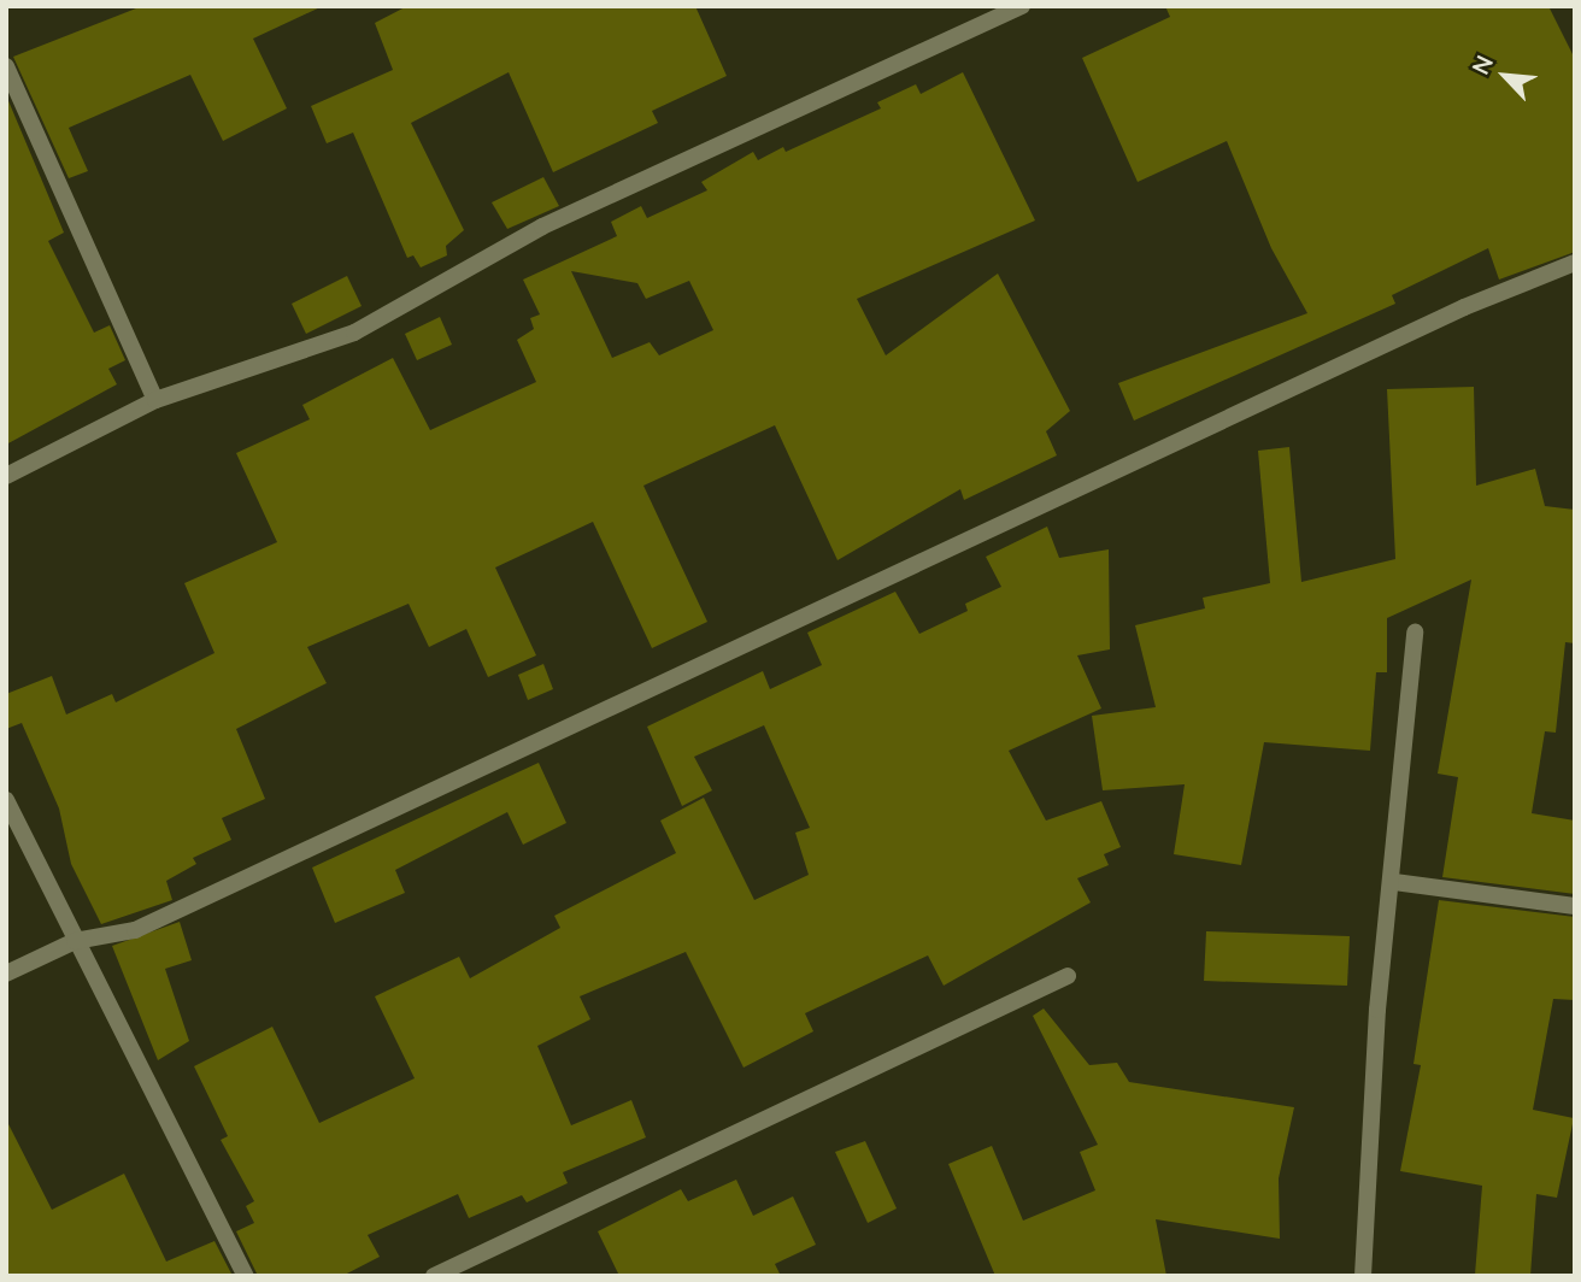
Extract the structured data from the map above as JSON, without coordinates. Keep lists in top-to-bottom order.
{
  "north": "top left"
}
